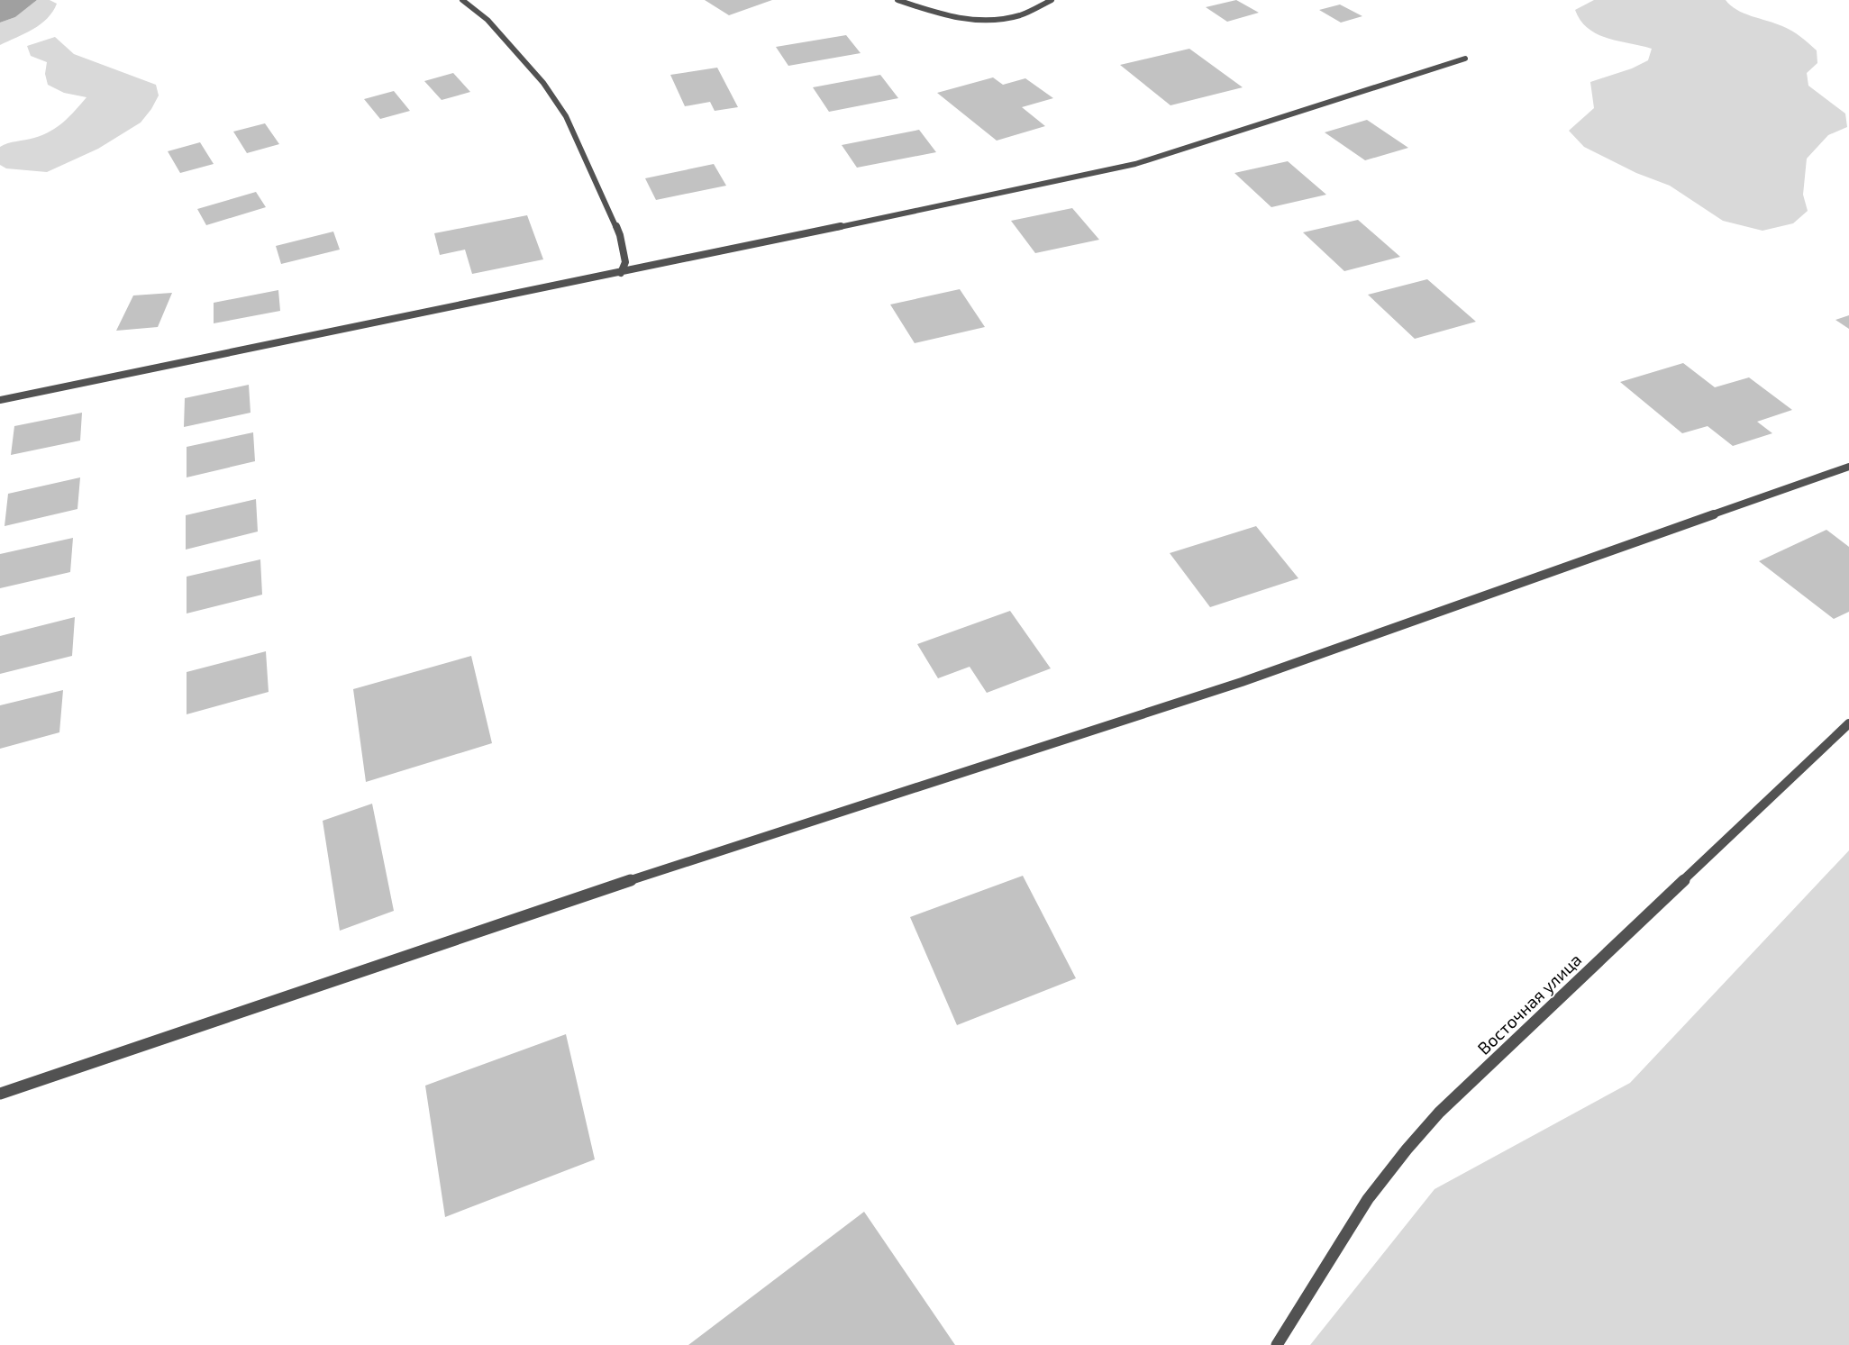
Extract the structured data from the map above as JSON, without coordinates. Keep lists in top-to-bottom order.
{
  "streets": {
    "street": ["Восточная улица"]
  }
}
